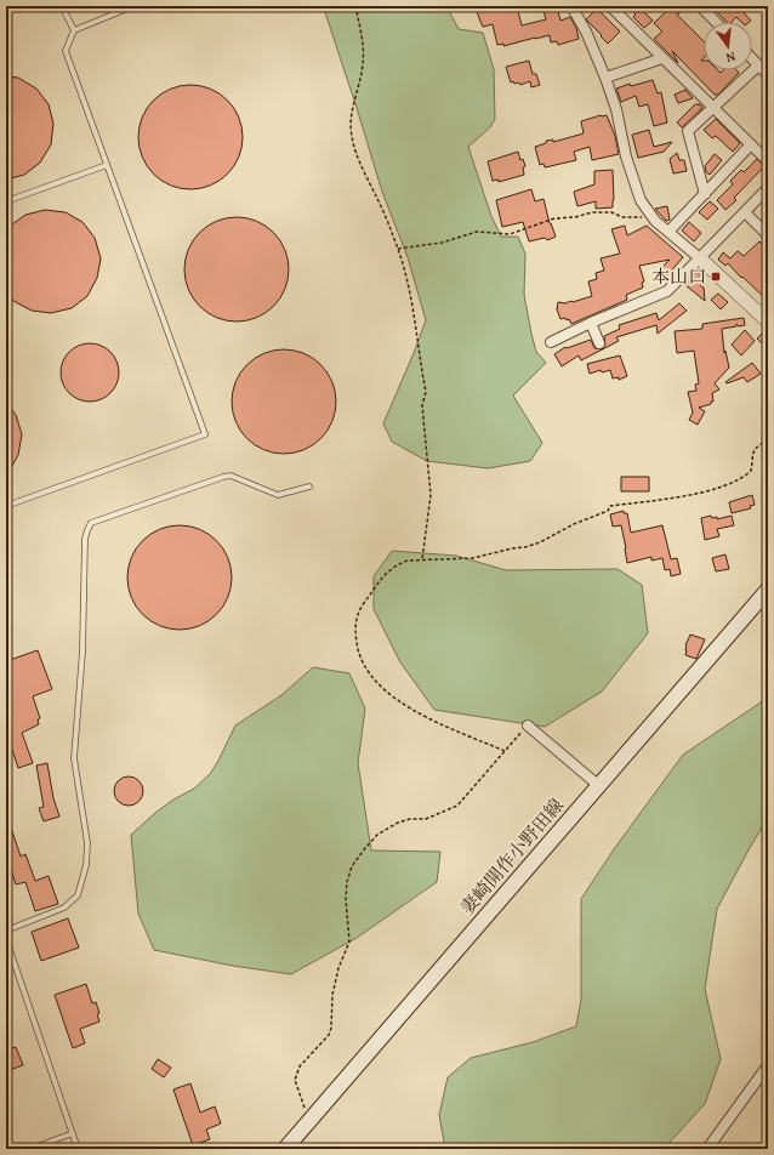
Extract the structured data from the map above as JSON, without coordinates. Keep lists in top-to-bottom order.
{
  "streets": {
    "main road": ["妻崎開作小野田線"]
  },
  "places": {
    "transit": ["本山口"]
  },
  "north": "bottom"
}
